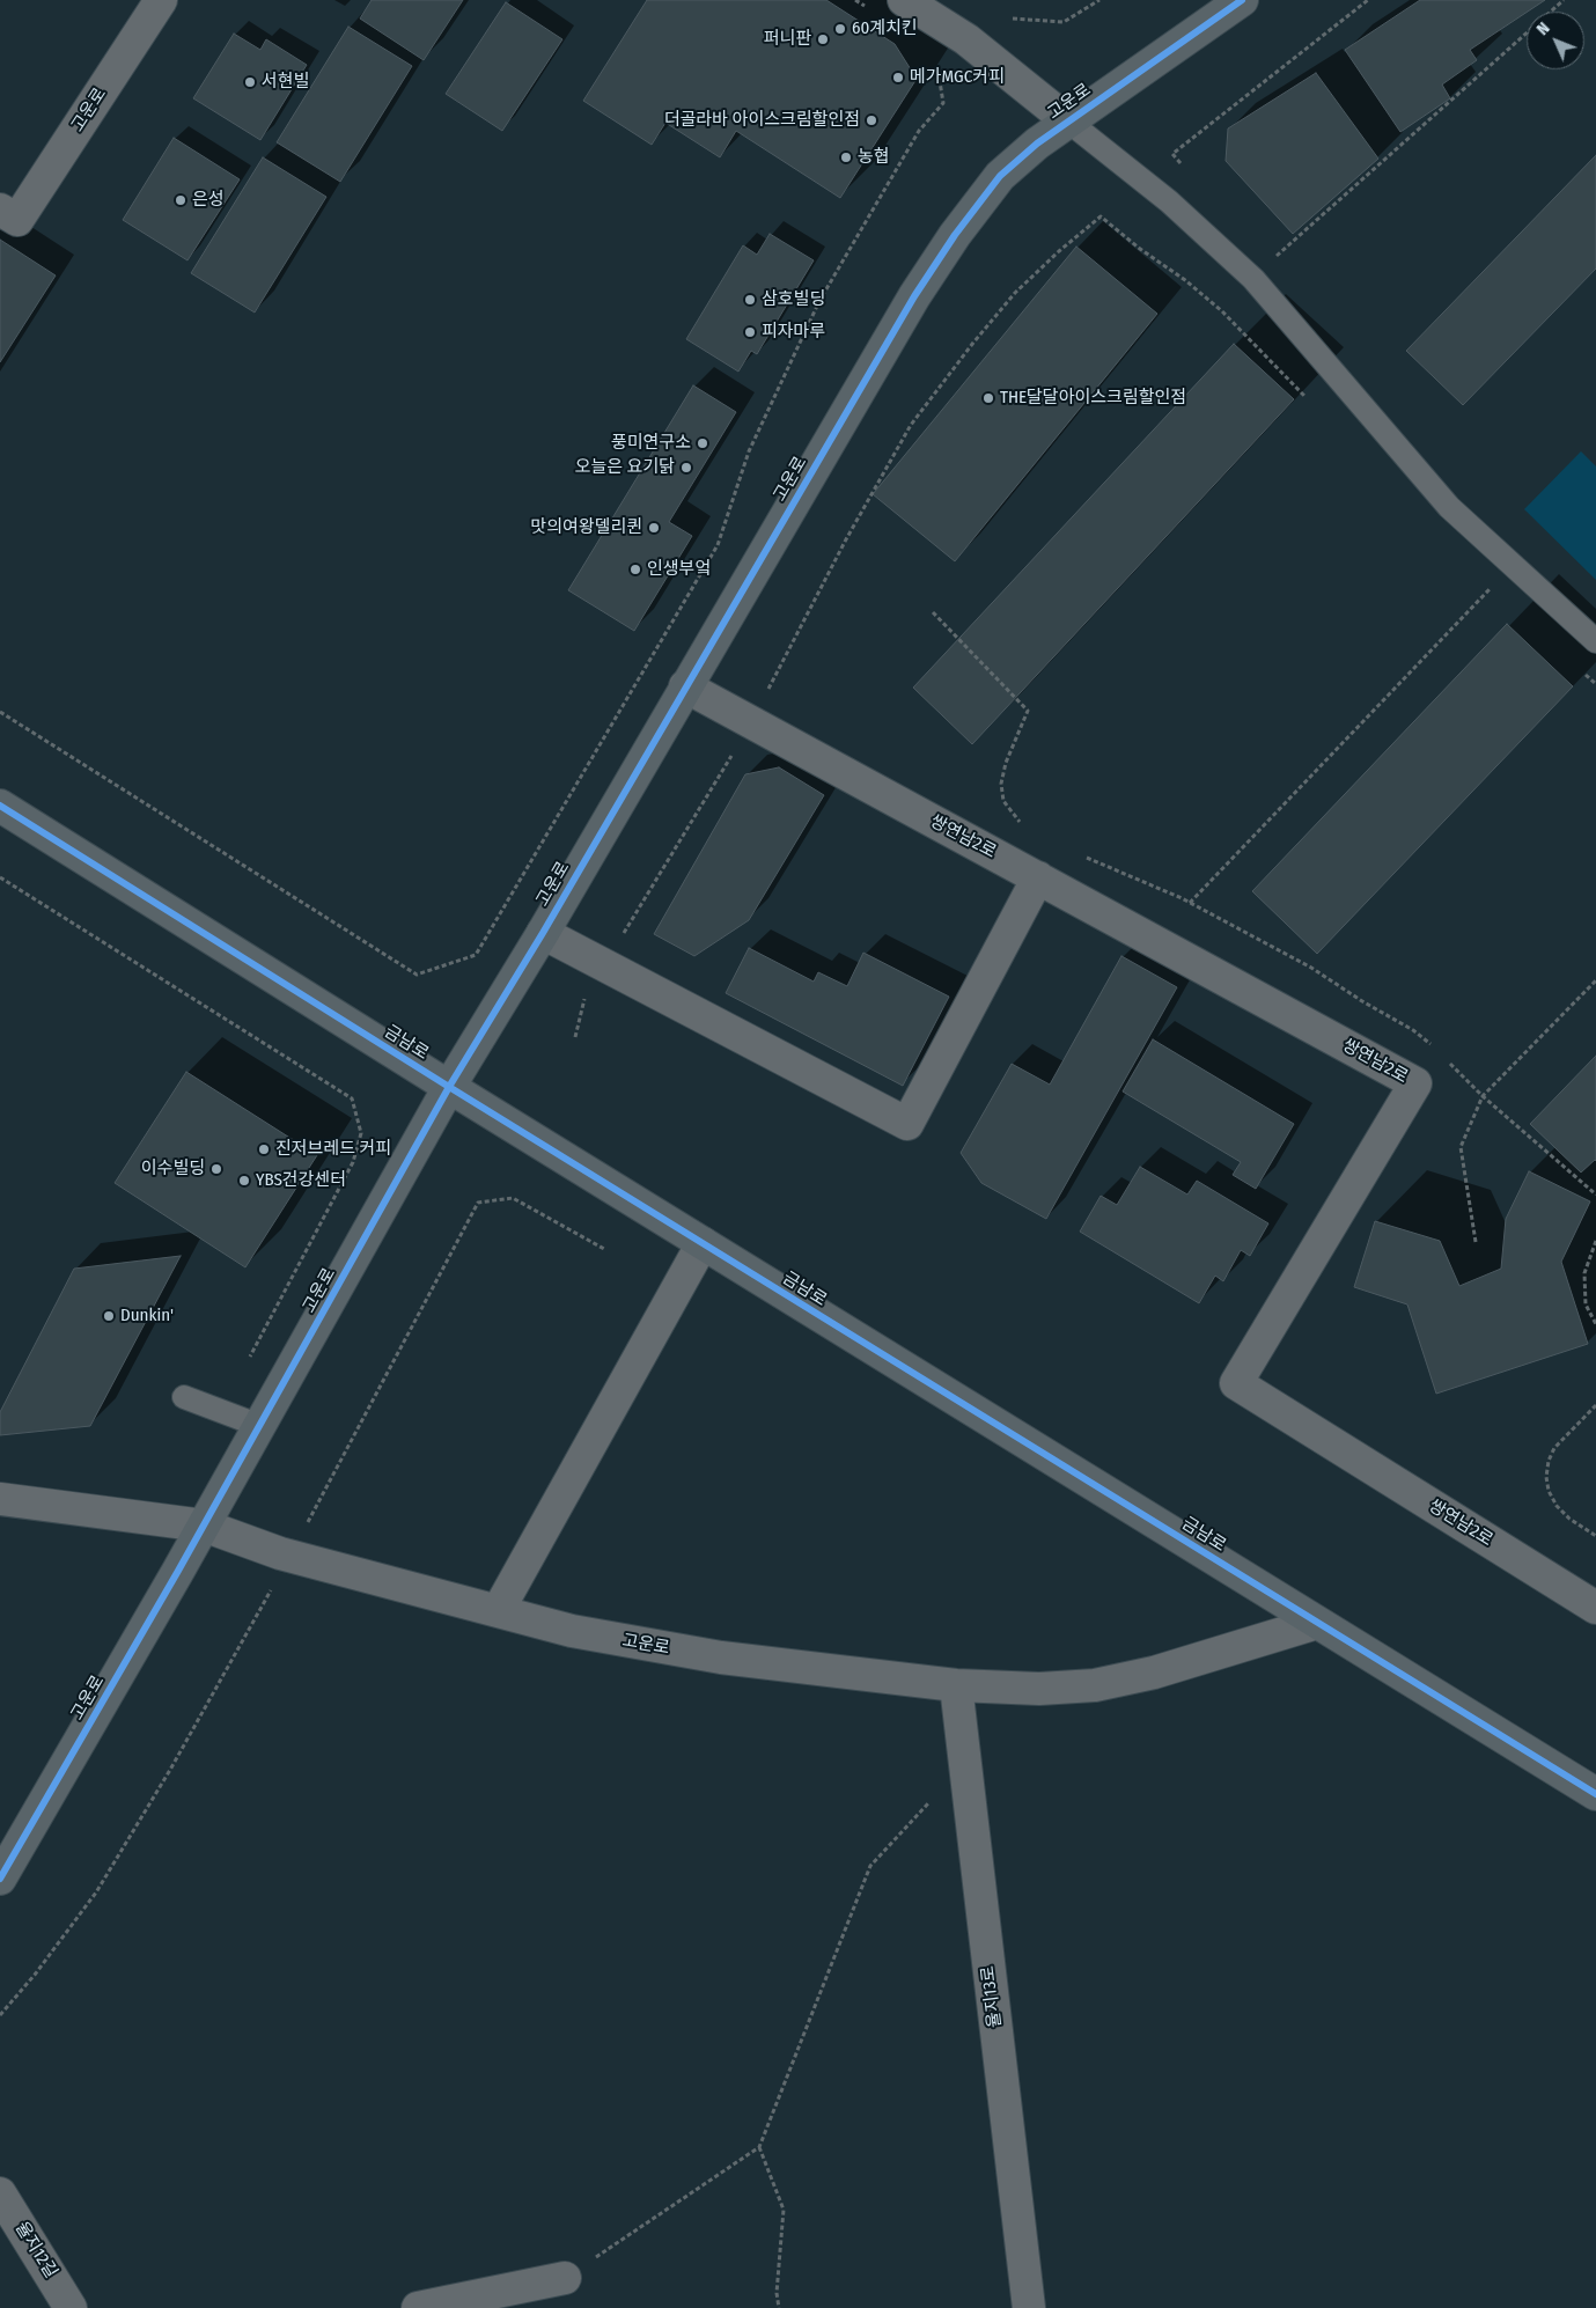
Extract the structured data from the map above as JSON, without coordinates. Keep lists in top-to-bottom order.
{
  "streets": {
    "street": [
      "고운로",
      "쌍연남2로",
      "금남로",
      "율지13로",
      "율지12길"
    ]
  },
  "crossings": [
    ["고운로", "쌍연남2로"],
    ["고운로", "금남로"],
    ["고운로", "율지13로"]
  ],
  "places": [
    "60계치킨",
    "퍼니판",
    "메가MGC커피",
    "서현빌",
    "더골라바 아이스크림할인점",
    "농협",
    "은성",
    "삼호빌딩",
    "피자마루",
    "THE달달아이스크림할인점",
    "풍미연구소",
    "오늘은 요기닭",
    "맛의여왕델리퀸",
    "인생부엌",
    "진저브레드 커피",
    "이수빌딩",
    "YBS건강센터",
    "Dunkin'"
  ],
  "north": "top left"
}
